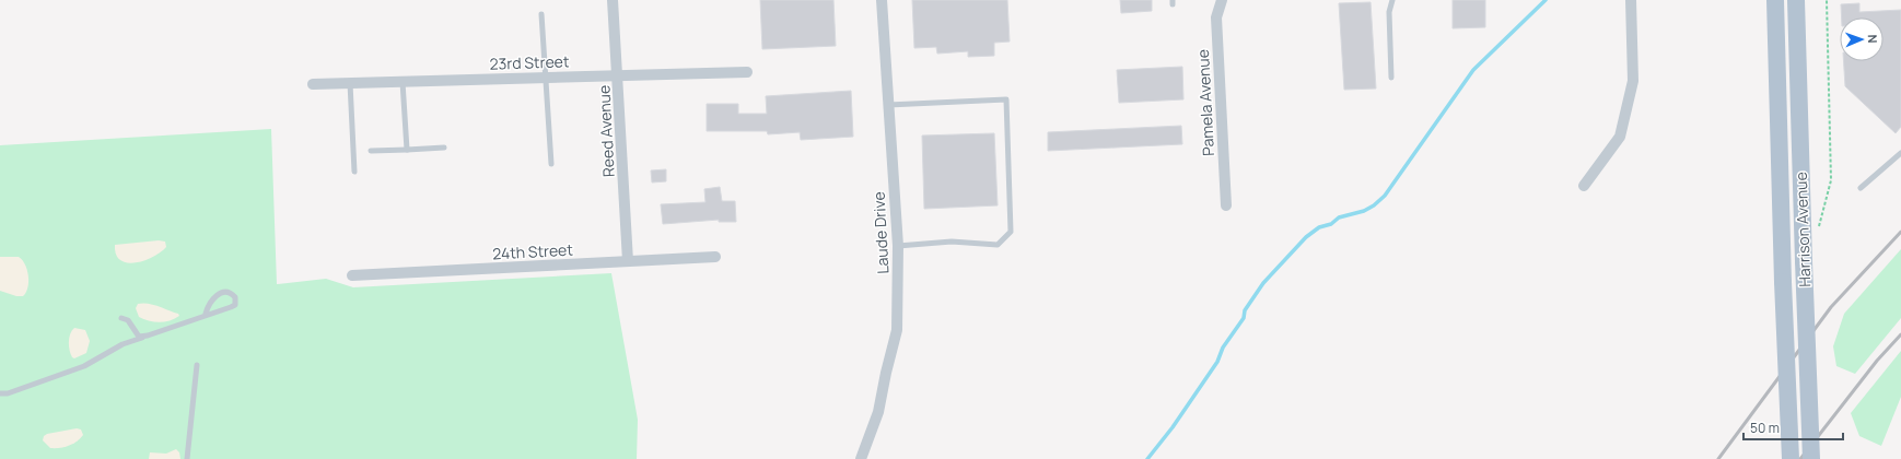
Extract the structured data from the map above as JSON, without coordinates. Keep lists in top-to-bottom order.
{
  "streets": {
    "main road": ["Harrison Avenue"],
    "street": [
      "23rd Street",
      "Pamela Avenue",
      "Reed Avenue",
      "Laude Drive",
      "24th Street"
    ]
  },
  "crossings": [
    ["23rd Street", "Reed Avenue"],
    ["Reed Avenue", "24th Street"]
  ],
  "scale_bar": "50 m",
  "north": "right"
}
